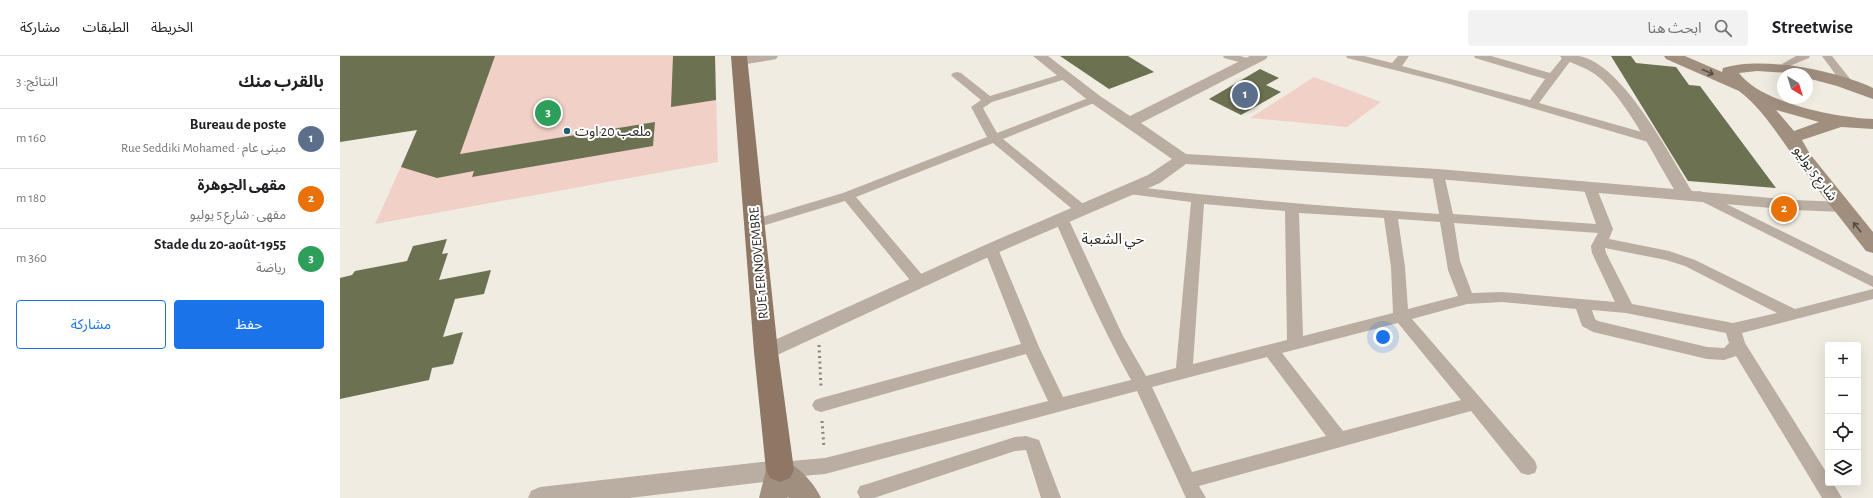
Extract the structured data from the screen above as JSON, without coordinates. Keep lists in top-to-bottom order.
{
  "streets": {
    "main road": ["شارع 5 يوليو", "RUE 1ER NOVEMBRE"]
  },
  "districts": ["حي الشعبة"],
  "places": ["ملعب 20 اوت"],
  "north": "bottom right",
  "page": {
    "header": "Streetwise",
    "search": "ابحث هنا",
    "nav": ["الخريطة", "الطبقات", "مشاركة"],
    "heading": ["بالقرب منك", "النتائج: 3"],
    "pins": ["1", "3", "2"],
    "list": [
      {
        "mark": "1",
        "name": "Bureau de poste",
        "note": "مبنى عام · Rue Seddiki Mohamed",
        "value": "160 m"
      },
      {
        "mark": "2",
        "name": "مقهى الجوهرة",
        "note": "مقهى · شارع 5 يوليو",
        "value": "180 m"
      },
      {
        "mark": "3",
        "name": "Stade du 20-août-1955",
        "note": "رياضة",
        "value": "360 m"
      }
    ],
    "buttons": ["حفظ", "مشاركة"],
    "map_buttons": ["+", "−"]
  }
}
